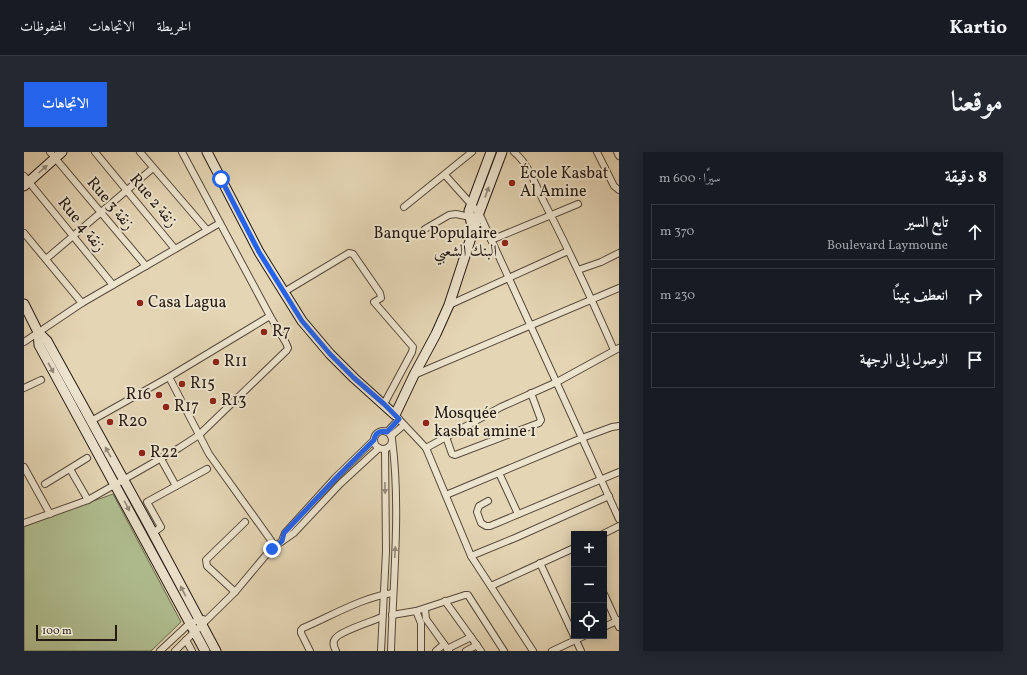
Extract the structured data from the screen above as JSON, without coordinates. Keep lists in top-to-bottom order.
{
  "streets": {
    "street": ["Rue 2 زنقة", "Rue 3 زنقة", "Rue 4 زنقة"]
  },
  "places": [
    "École Kasbat Al Amine",
    "Banque Populaire البنك الشعبي",
    "Casa Lagua",
    "R7",
    "R11",
    "R15",
    "R16",
    "R13",
    "R17",
    "R20",
    "Mosquée kasbat amine 1",
    "R22"
  ],
  "scale_bar": "100 m",
  "page": {
    "header": "Kartio",
    "nav": ["الخريطة", "الاتجاهات", "المحفوظات"],
    "title": "موقعنا",
    "buttons": "الاتجاهات",
    "heading": ["8 دقيقة", "سيرًا · 600 m"],
    "list": [
      ["تابع السير", "Boulevard Laymoune", "370 m"],
      ["انعطف يمينًا", "230 m"],
      "الوصول إلى الوجهة"
    ],
    "map_buttons": ["+", "−"],
    "scale": "100 m"
  }
}
